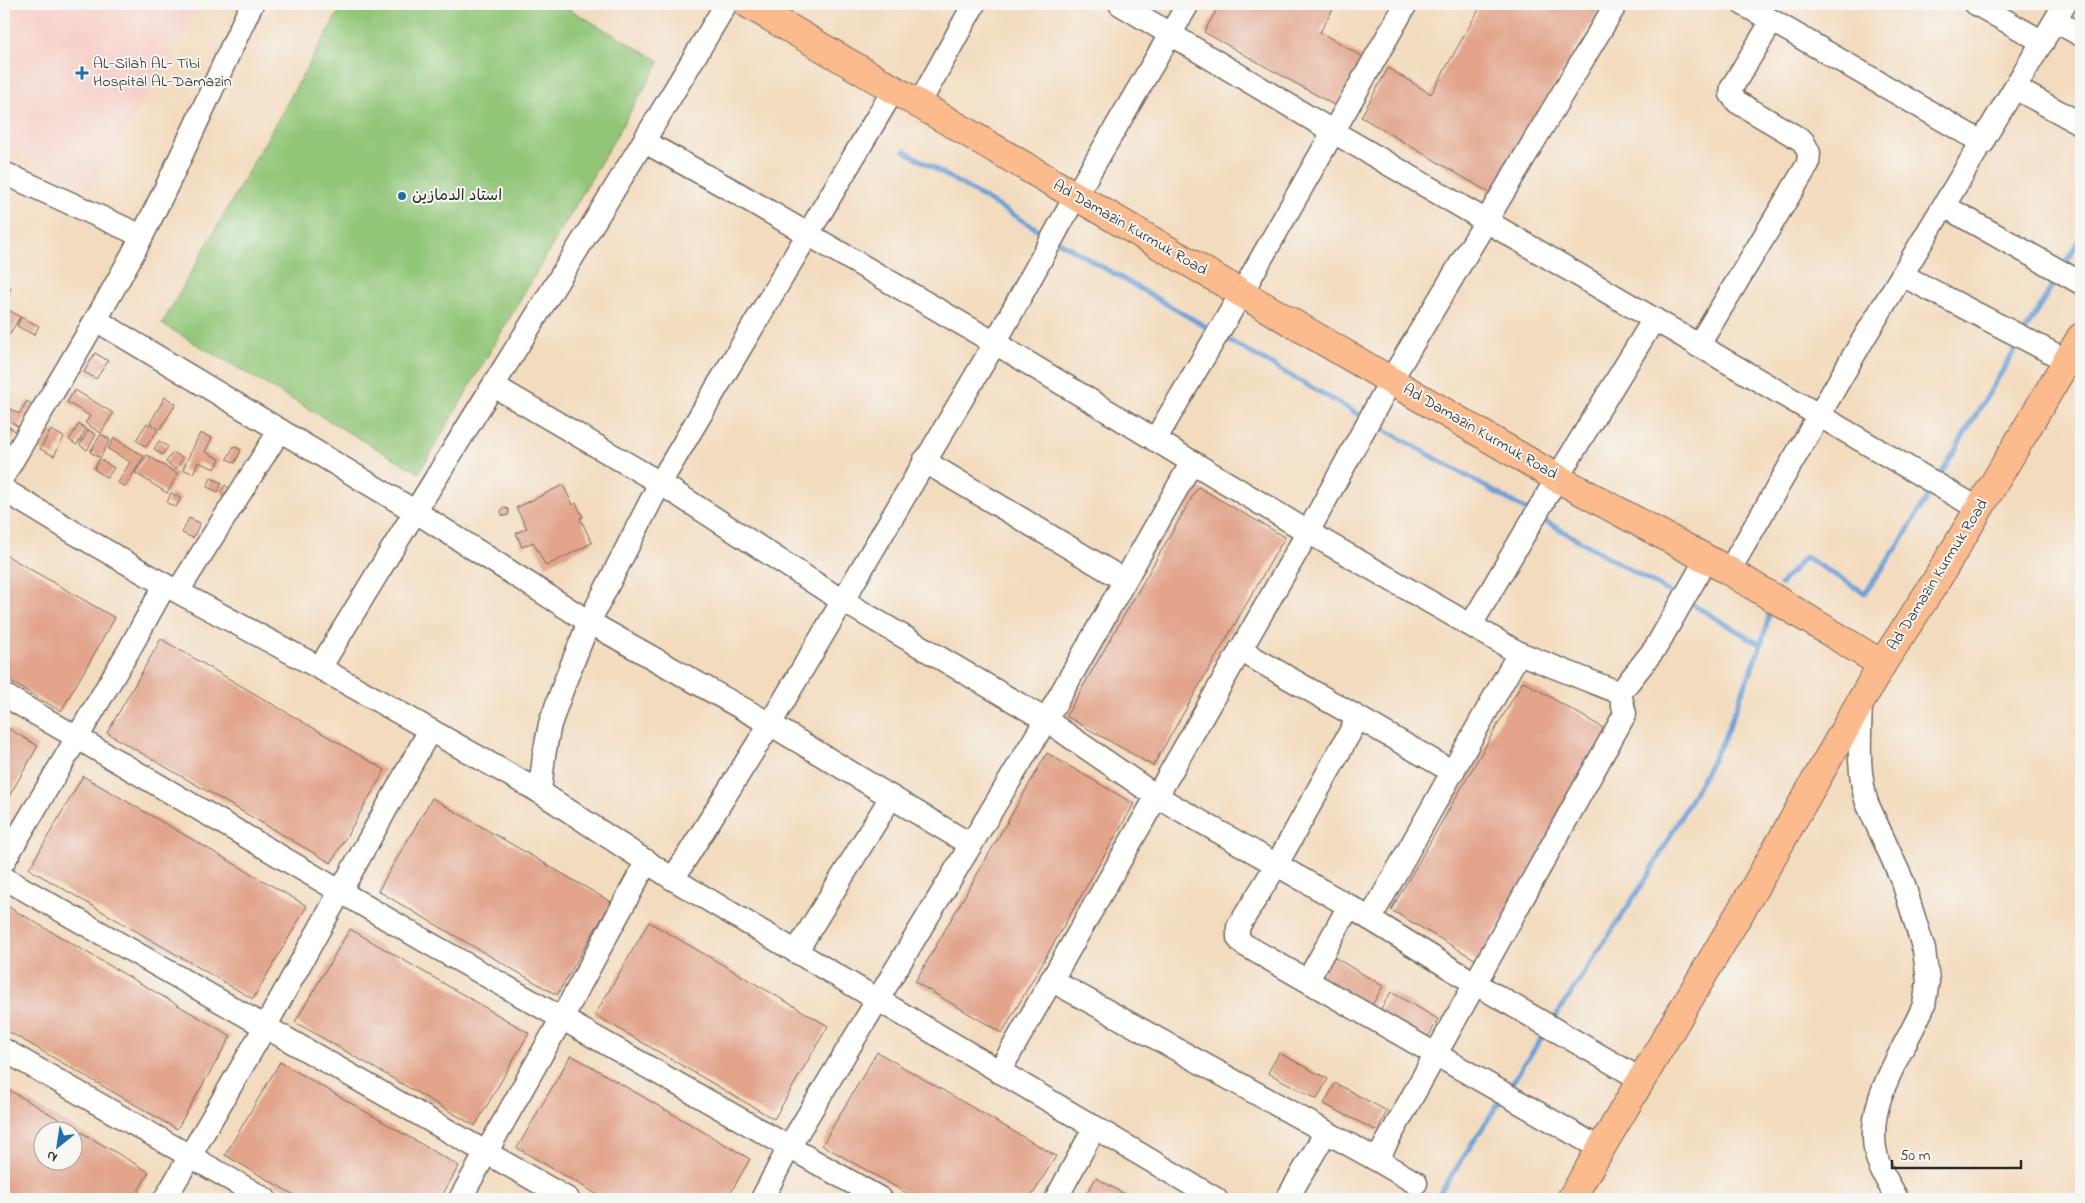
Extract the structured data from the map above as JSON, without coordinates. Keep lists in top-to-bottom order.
{
  "streets": {
    "main road": ["Ad Damazin Kurmuk Road"]
  },
  "places": {
    "health": ["AL-Silah AL- Tibi Hospital AL-Damazin"],
    "other": ["استاد الدمازين"]
  },
  "scale_bar": "50 m",
  "north": "bottom left"
}
